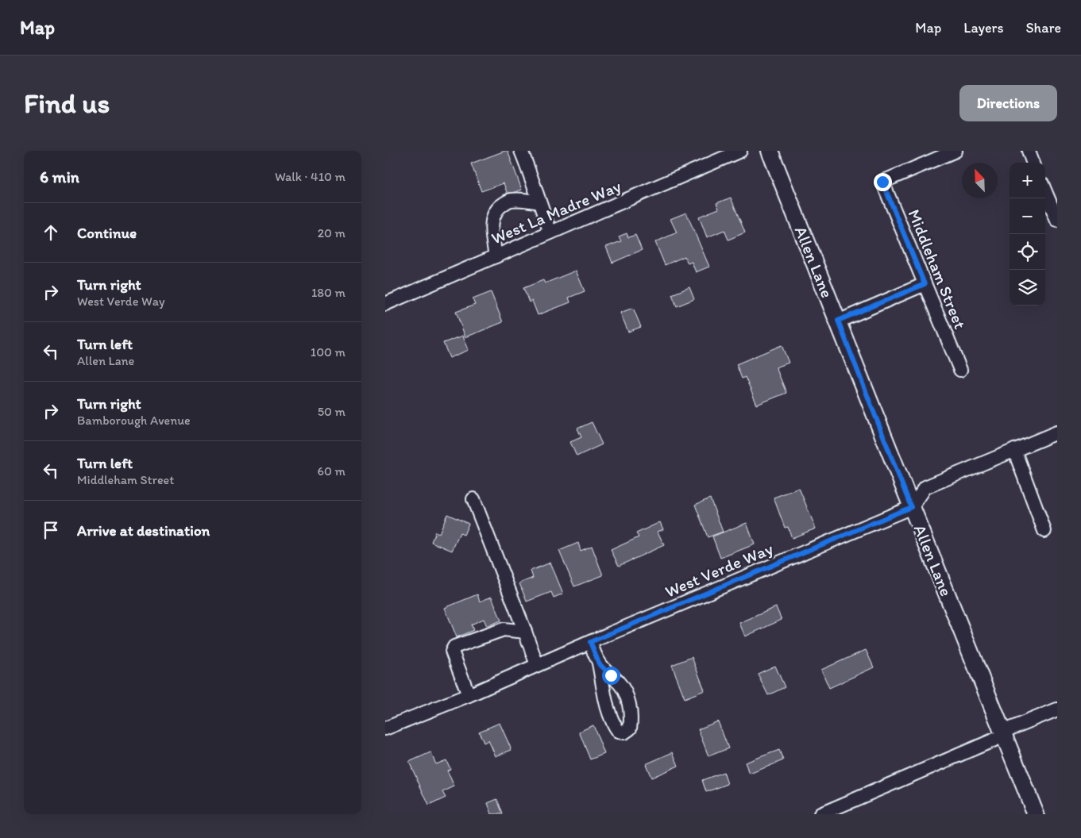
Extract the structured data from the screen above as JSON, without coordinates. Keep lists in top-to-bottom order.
{
  "streets": {
    "main road": ["Allen Lane"],
    "street": ["West La Madre Way", "Middleham Street", "West Verde Way"]
  },
  "crossings": [
    ["Allen Lane", "West Verde Way"]
  ],
  "north": "top left",
  "page": {
    "header": "Map",
    "nav": ["Map", "Layers", "Share"],
    "buttons": "Directions",
    "title": "Find us",
    "heading": ["6 min", "Walk · 410 m"],
    "map_buttons": ["+", "−"],
    "list": [
      ["Continue", "20 m"],
      ["Turn right", "West Verde Way", "180 m"],
      ["Turn left", "Allen Lane", "100 m"],
      ["Turn right", "Bamborough Avenue", "50 m"],
      ["Turn left", "Middleham Street", "60 m"],
      "Arrive at destination"
    ]
  }
}
